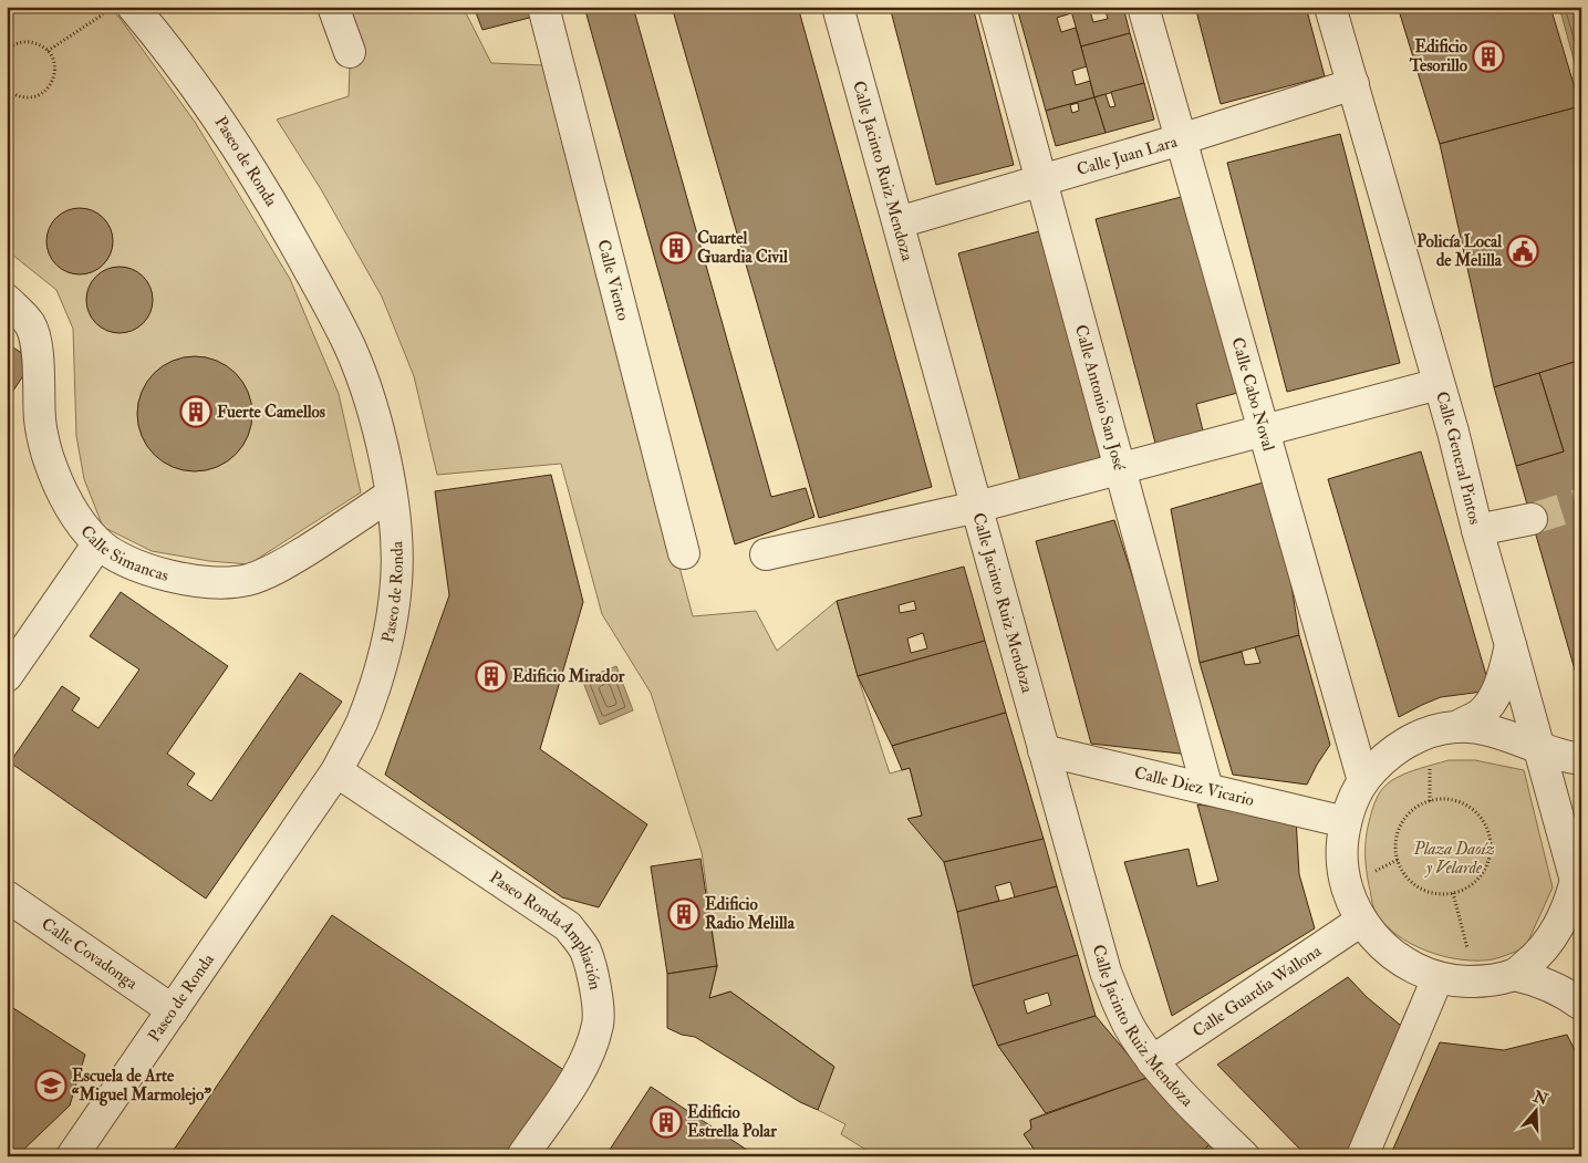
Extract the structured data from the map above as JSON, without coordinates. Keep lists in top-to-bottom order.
{
  "streets": {
    "street": [
      "Calle Juan Lara",
      "Paseo de Ronda",
      "Calle Jacinto Ruiz Mendoza",
      "Calle Viento",
      "Calle Cabo Noval",
      "Calle Antonio San José",
      "Calle General Pintos",
      "Calle Simancas",
      "Calle Diez Vicario",
      "Paseo Ronda Ampliación",
      "Calle Covadonga",
      "Calle Guardia Wallona"
    ]
  },
  "crossings": [
    ["Calle Juan Lara", "Calle Jacinto Ruiz Mendoza"],
    ["Calle Juan Lara", "Calle Cabo Noval"],
    ["Calle Juan Lara", "Calle Antonio San José"],
    ["Calle Juan Lara", "Calle General Pintos"],
    ["Paseo de Ronda", "Calle Simancas"],
    ["Paseo de Ronda", "Paseo Ronda Ampliación"],
    ["Paseo de Ronda", "Calle Covadonga"],
    ["Calle Jacinto Ruiz Mendoza", "Calle Diez Vicario"],
    ["Calle Jacinto Ruiz Mendoza", "Calle Guardia Wallona"],
    ["Calle Antonio San José", "Calle Diez Vicario"]
  ],
  "parks": ["Plaza Daoíz y Velarde"],
  "places": {
    "building": [
      "Edificio Tesorillo",
      "Cuartel Guardia Civil",
      "Fuerte Camellos",
      "Edificio Mirador",
      "Edificio Radio Melilla",
      "Edificio Estrella Polar"
    ],
    "public building": ["Policía Local de Melilla"],
    "school or university": ["Escuela de Arte “Miguel Marmolejo”"]
  },
  "north": "top"
}
